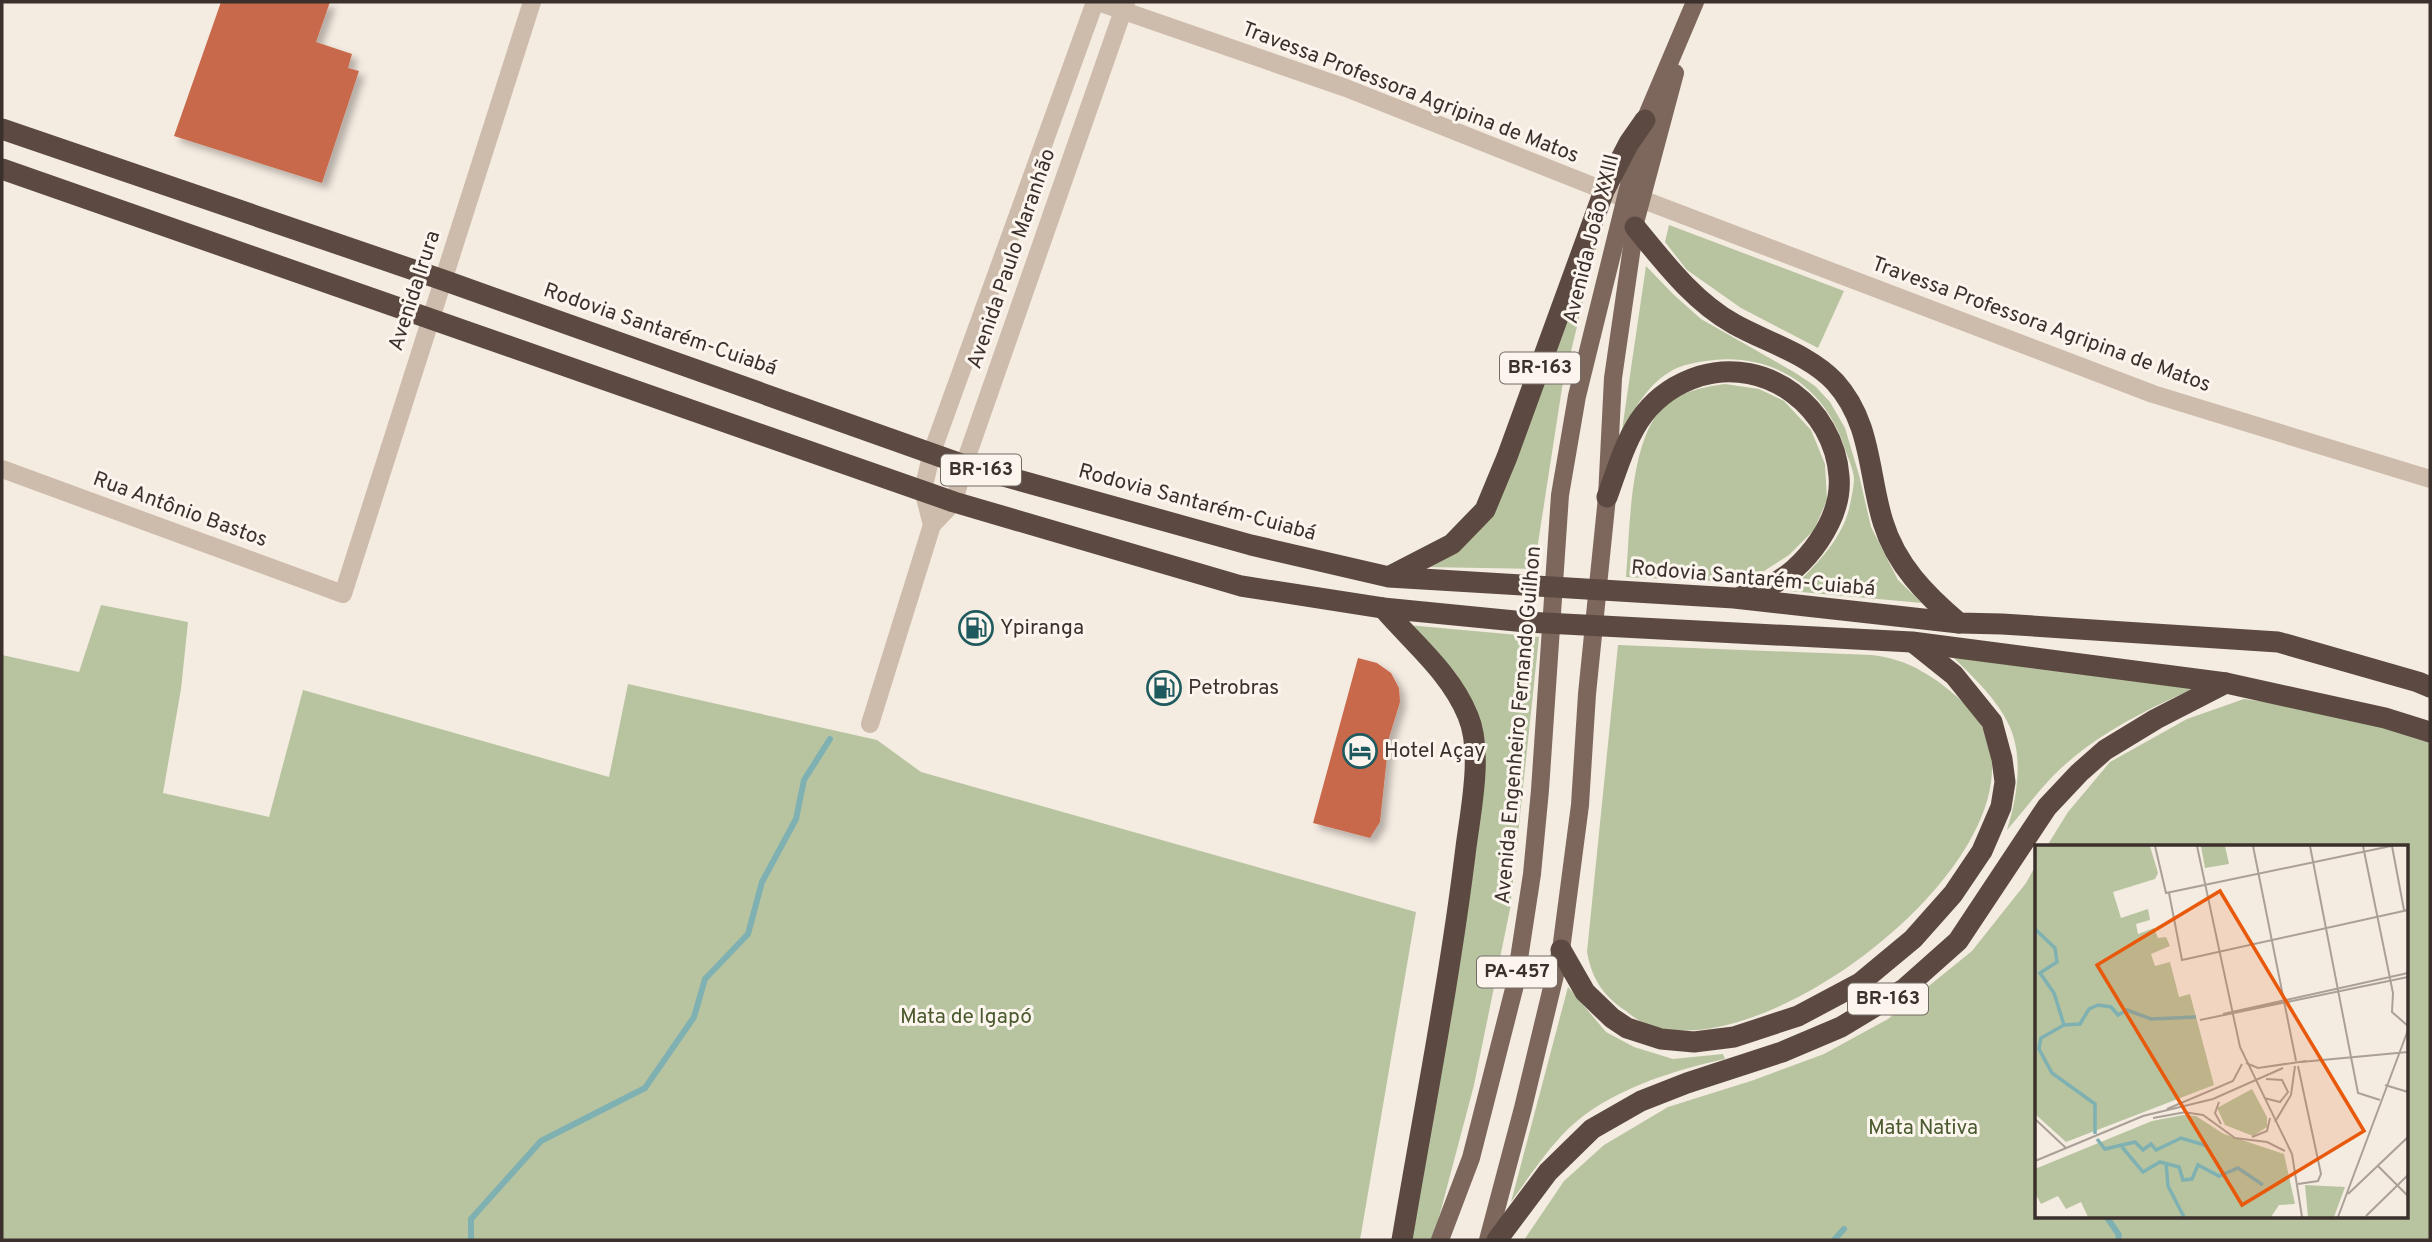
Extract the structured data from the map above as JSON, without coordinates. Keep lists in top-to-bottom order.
{
  "streets": {
    "highway": ["Rodovia Santarém-Cuiabá", "BR-163"],
    "main road": ["Avenida João XXIII", "Avenida Engenheiro Fernando Guilhon", "PA-457"],
    "street": [
      "Travessa Professora Agripina de Matos",
      "Avenida Paulo Maranhão",
      "Avenida Irura",
      "Rua Antônio Bastos"
    ]
  },
  "crossings": [
    ["Travessa Professora Agripina de Matos", "Avenida João XXIII"],
    ["Travessa Professora Agripina de Matos", "Avenida Paulo Maranhão"],
    ["Travessa Professora Agripina de Matos", "BR-163"],
    ["Avenida João XXIII", "BR-163"],
    ["Avenida João XXIII", "Avenida Engenheiro Fernando Guilhon"],
    ["Avenida Paulo Maranhão", "Rodovia Santarém-Cuiabá"],
    ["Avenida Paulo Maranhão", "BR-163"],
    ["Avenida Irura", "Rodovia Santarém-Cuiabá"],
    ["Avenida Irura", "BR-163"],
    ["Avenida Irura", "Rua Antônio Bastos"],
    ["Rodovia Santarém-Cuiabá", "BR-163"],
    ["BR-163", "PA-457"]
  ],
  "parks": ["Mata de Igapó", "Mata Nativa"],
  "places": {
    "fuel station": ["Ypiranga", "Petrobras"],
    "hotel": ["Hotel Açay"]
  }
}
